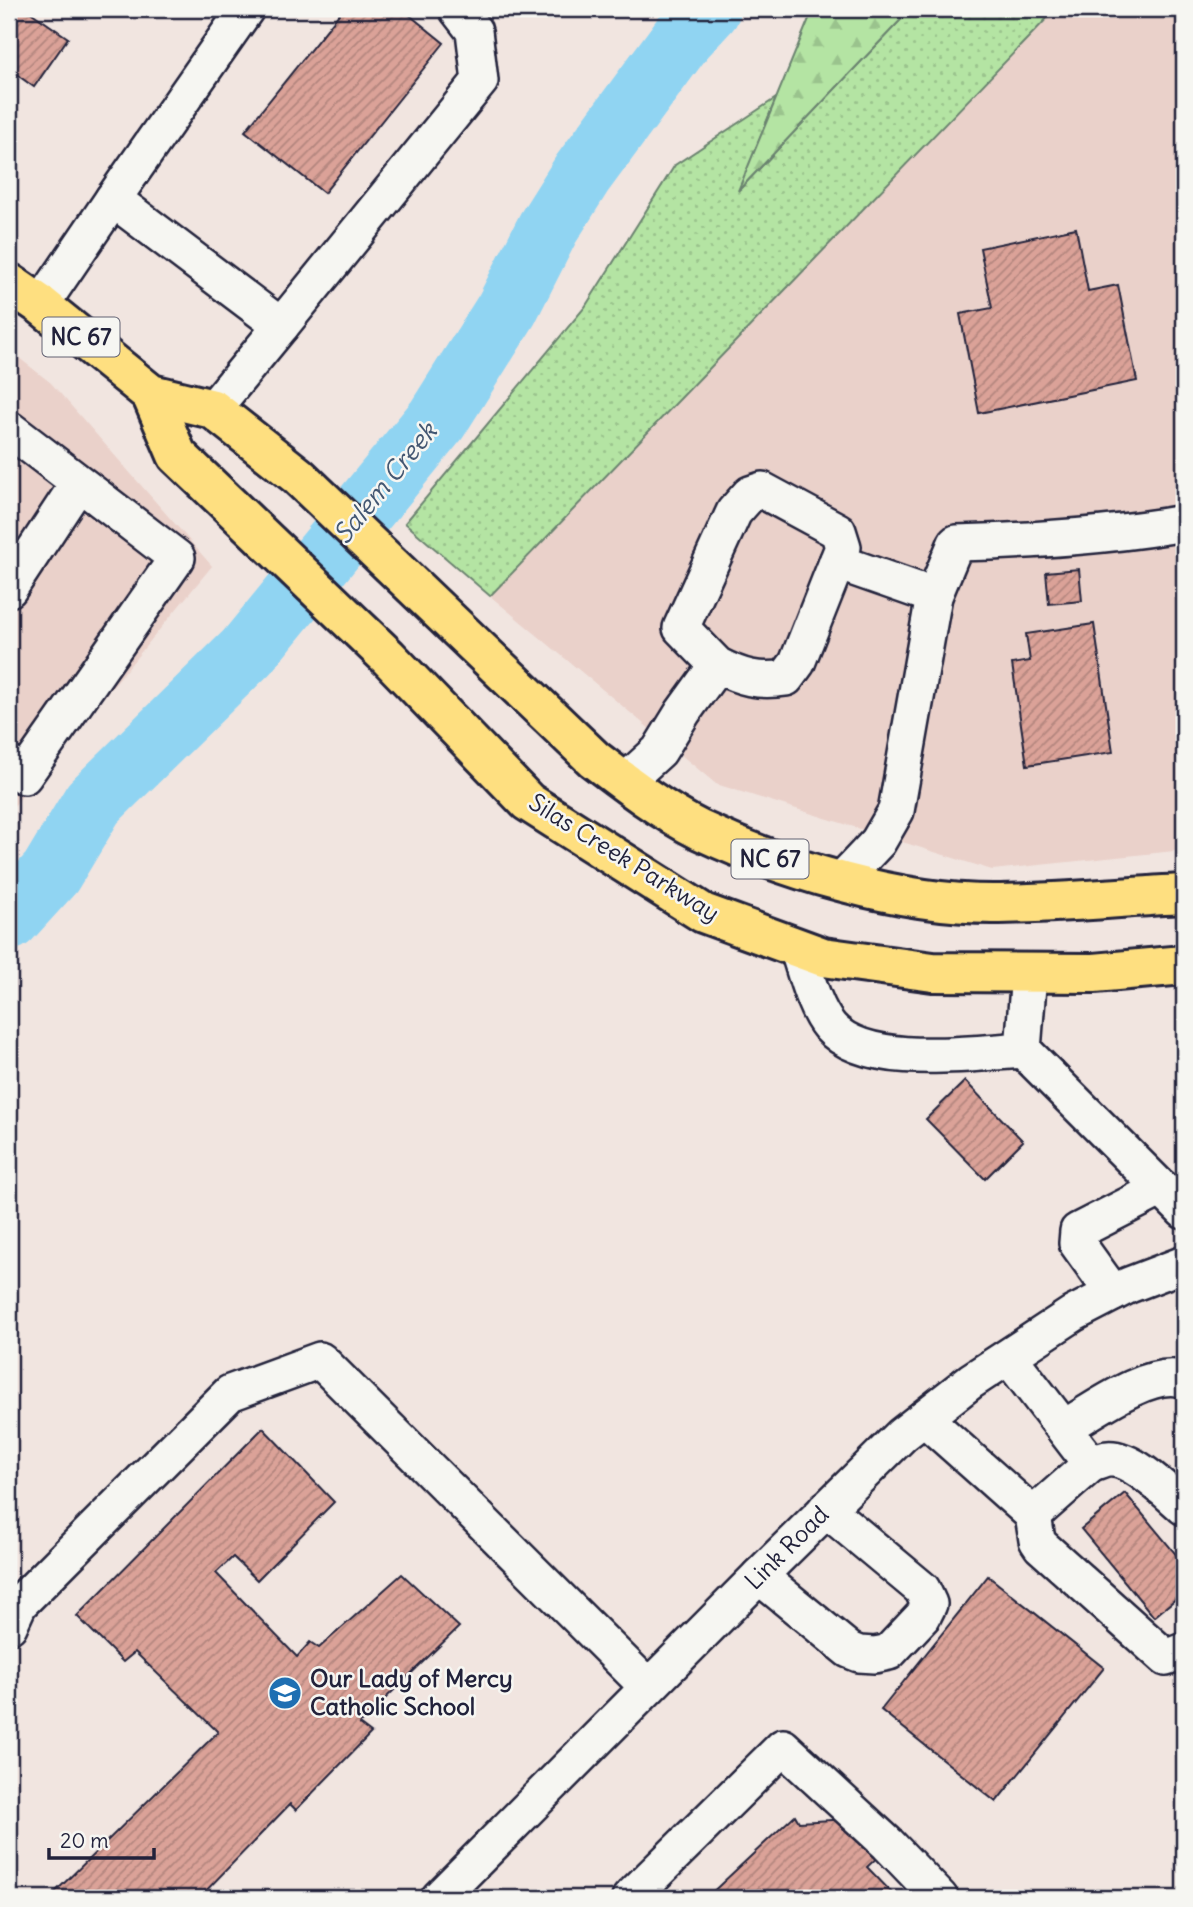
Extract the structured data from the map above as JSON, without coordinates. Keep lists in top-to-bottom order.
{
  "streets": {
    "main road": ["NC 67", "Silas Creek Parkway"],
    "street": ["Link Road"]
  },
  "water": ["Salem Creek"],
  "places": {
    "school or university": ["Our Lady of Mercy Catholic School"]
  },
  "scale_bar": "20 m"
}
